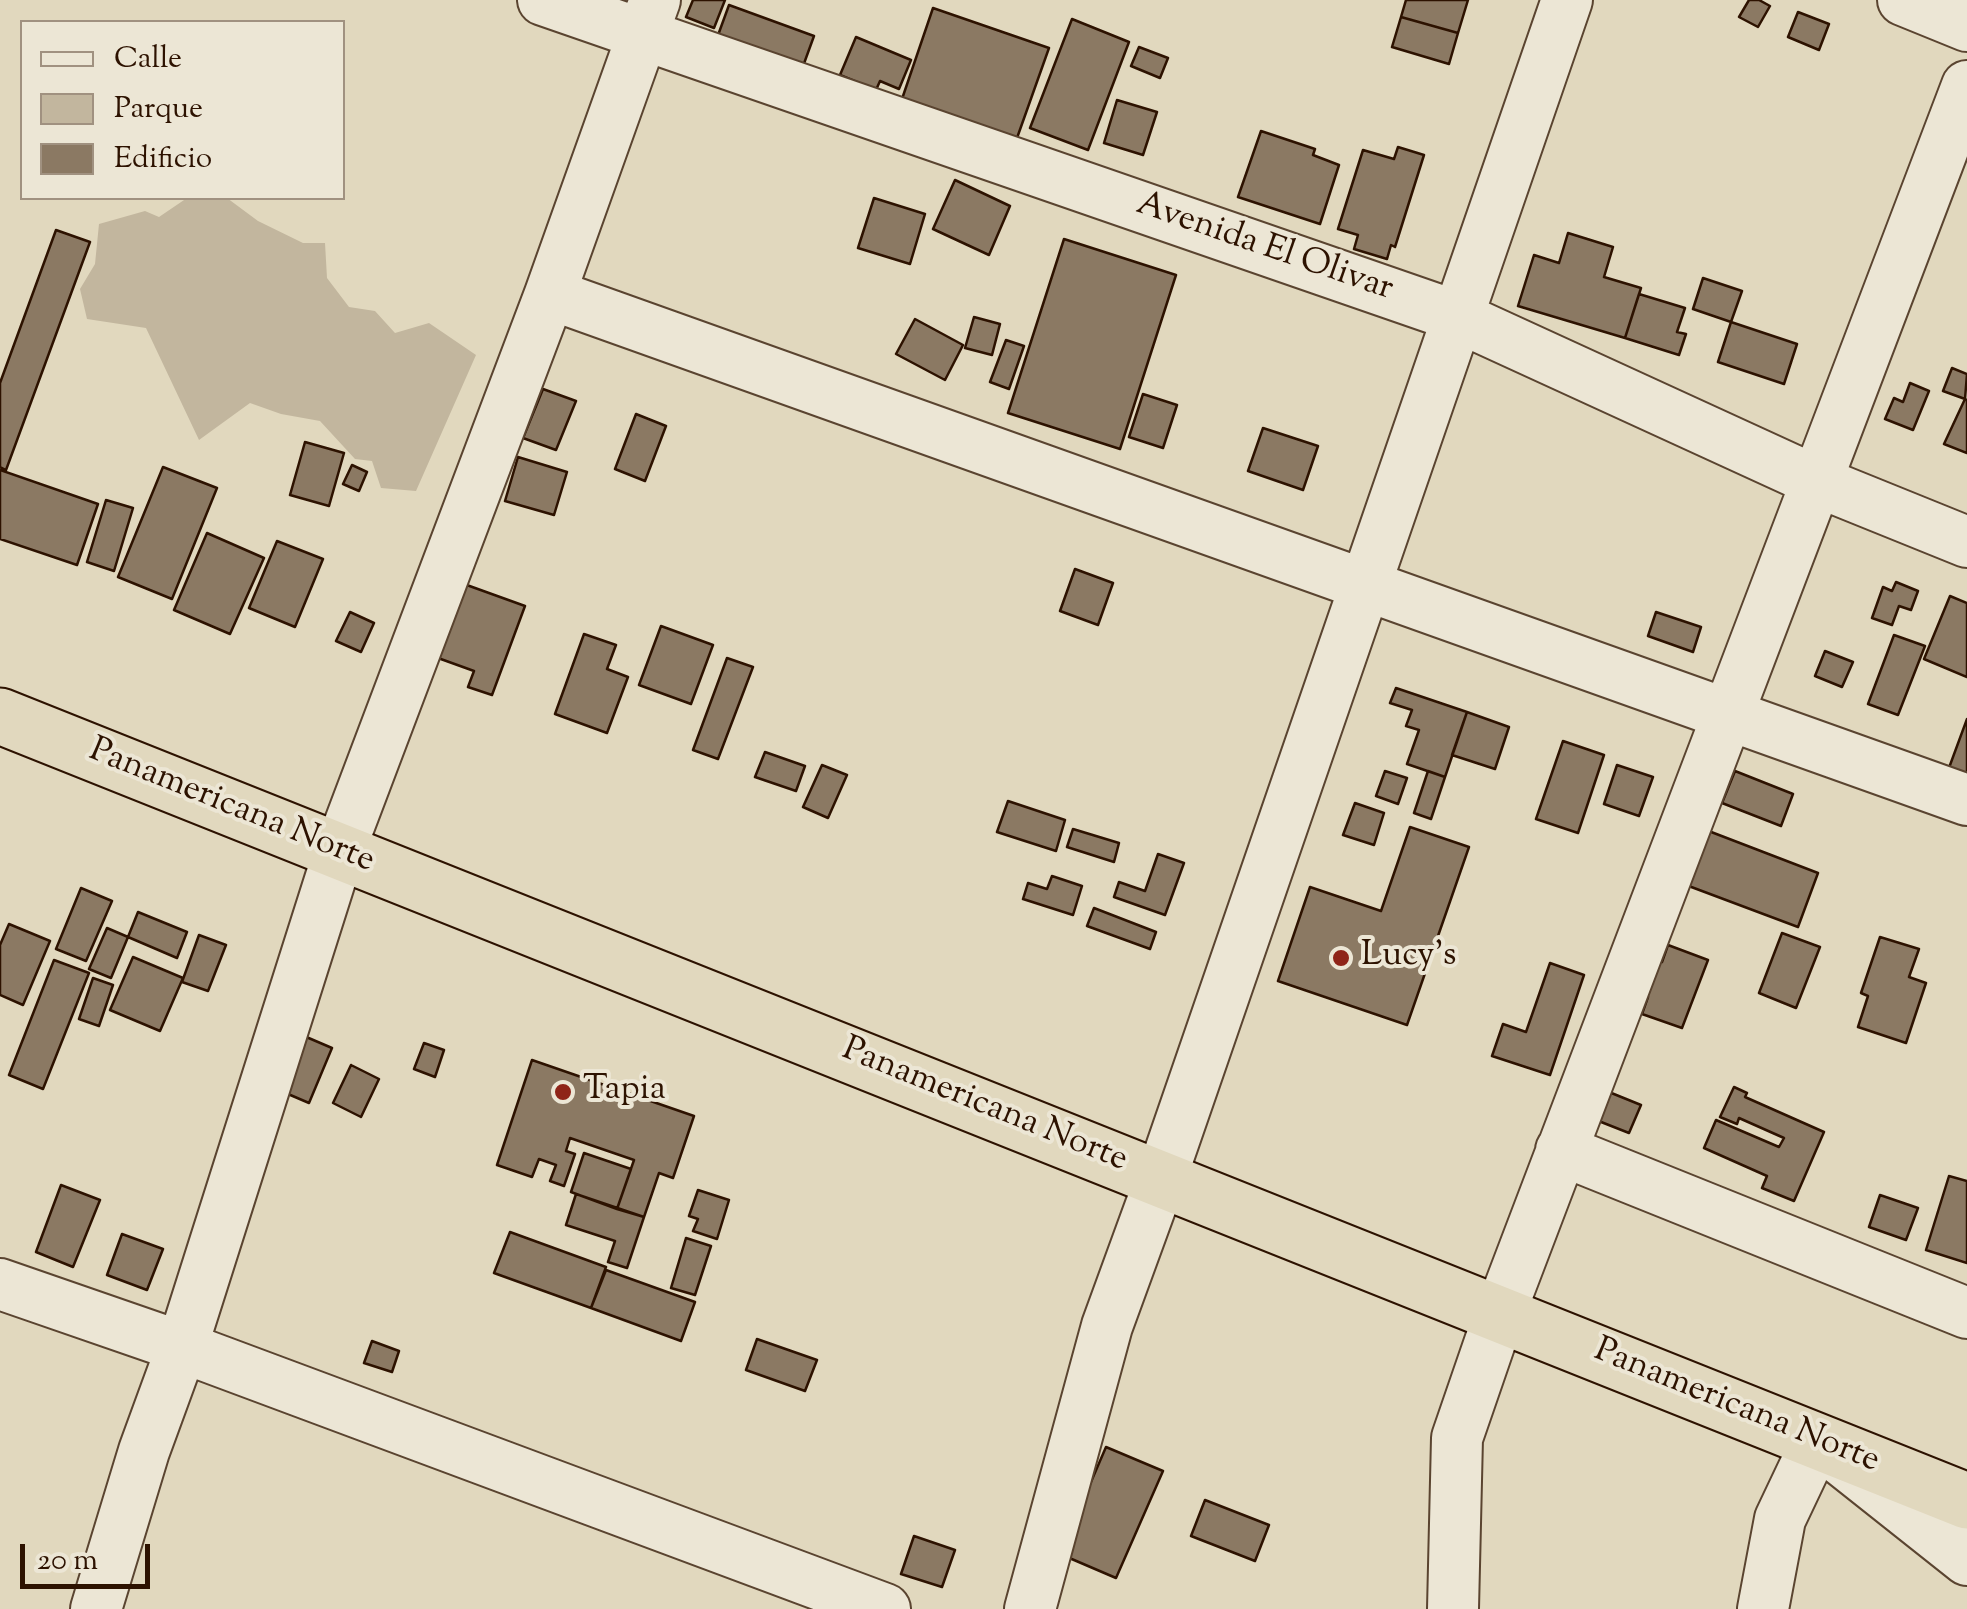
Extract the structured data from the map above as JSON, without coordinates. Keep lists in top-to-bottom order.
{
  "streets": {
    "highway": ["Panamericana Norte"],
    "street": ["Avenida El Olivar"]
  },
  "places": ["Lucy's", "Tapia"],
  "legend": ["Calle", "Parque", "Edificio"],
  "scale_bar": "20 m"
}
